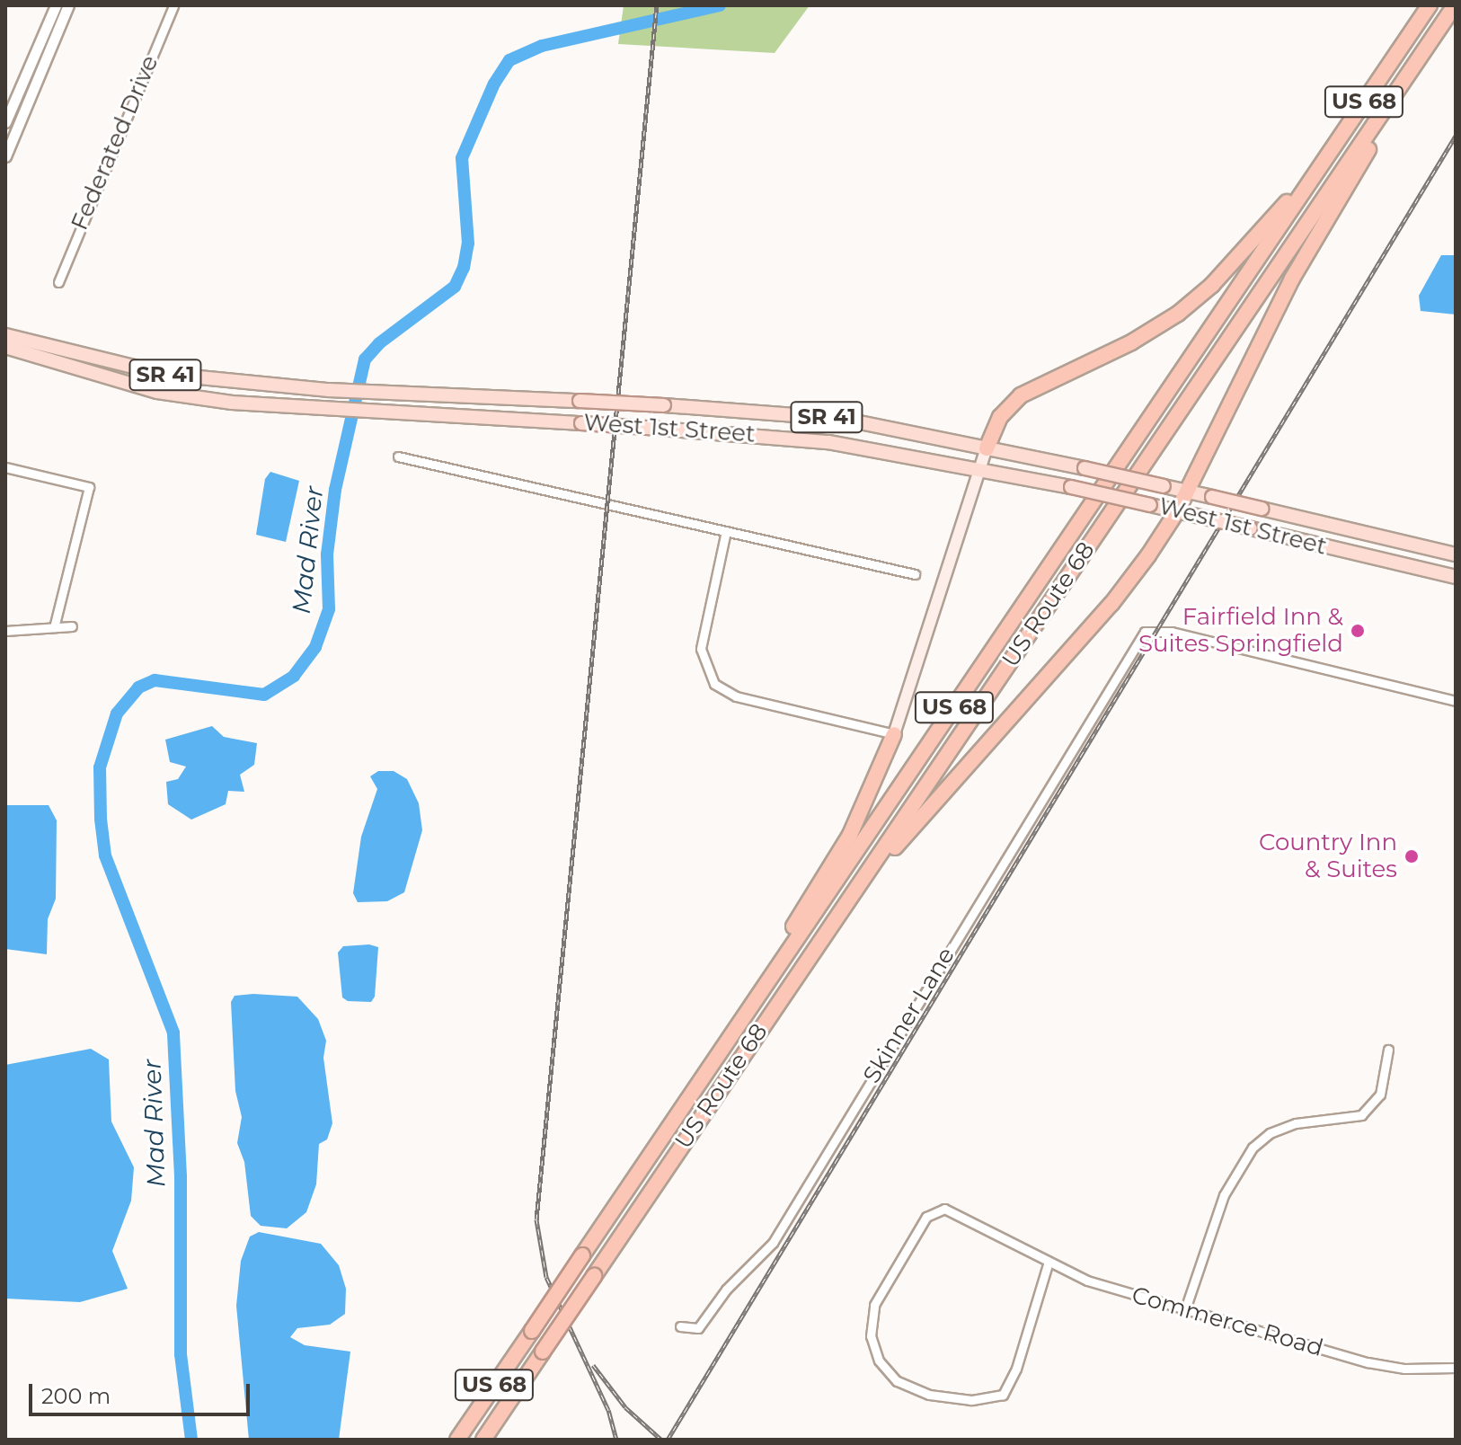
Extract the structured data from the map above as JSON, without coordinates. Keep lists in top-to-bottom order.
{
  "streets": {
    "highway": ["US 68", "US Route 68"],
    "main road": ["SR 41", "West 1st Street"],
    "street": ["Federated Drive", "Skinner Lane", "Commerce Road"]
  },
  "water": ["Mad River"],
  "places": ["Fairfield Inn & Suites Springfield", "Country Inn & Suites"],
  "scale_bar": "200 m"
}
